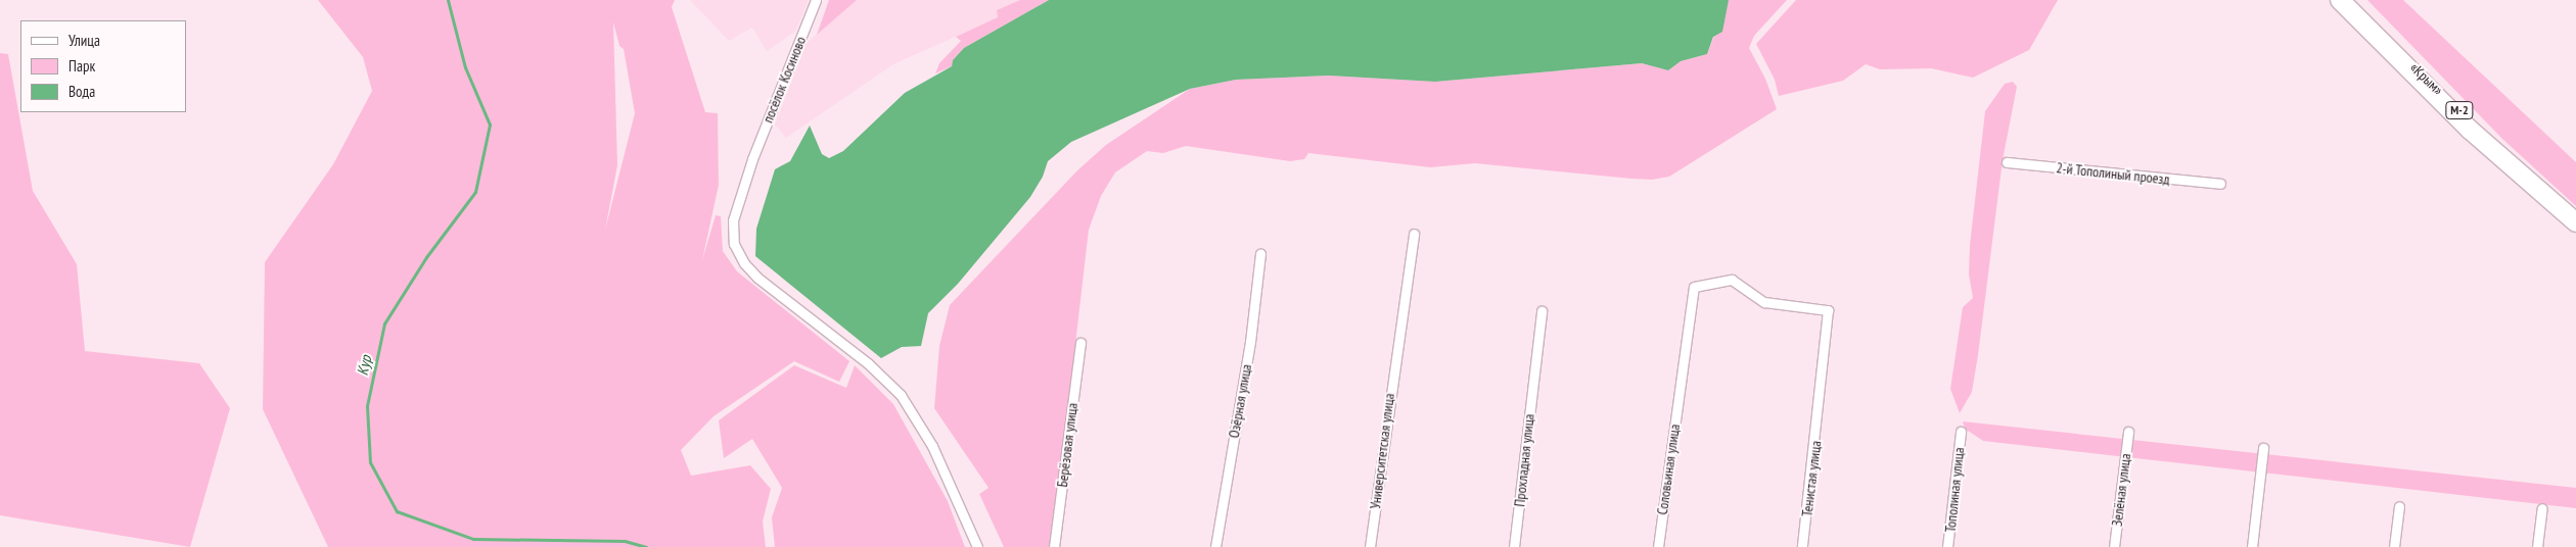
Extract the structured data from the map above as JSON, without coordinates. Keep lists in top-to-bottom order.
{
  "streets": {
    "highway": ["«Крым»", "М-2"],
    "street": [
      "посёлок Косиново",
      "2-й Тополиный проезд",
      "Озёрная улица",
      "Берёзовая улица",
      "Университетская улица",
      "Прохладная улица",
      "Соловьиная улица",
      "Тенистая улица",
      "Тополиная улица",
      "Зелёная улица"
    ]
  },
  "crossings": [
    ["Соловьиная улица", "Тенистая улица"]
  ],
  "water": ["Кур"],
  "legend": ["Улица", "Парк", "Вода"]
}
